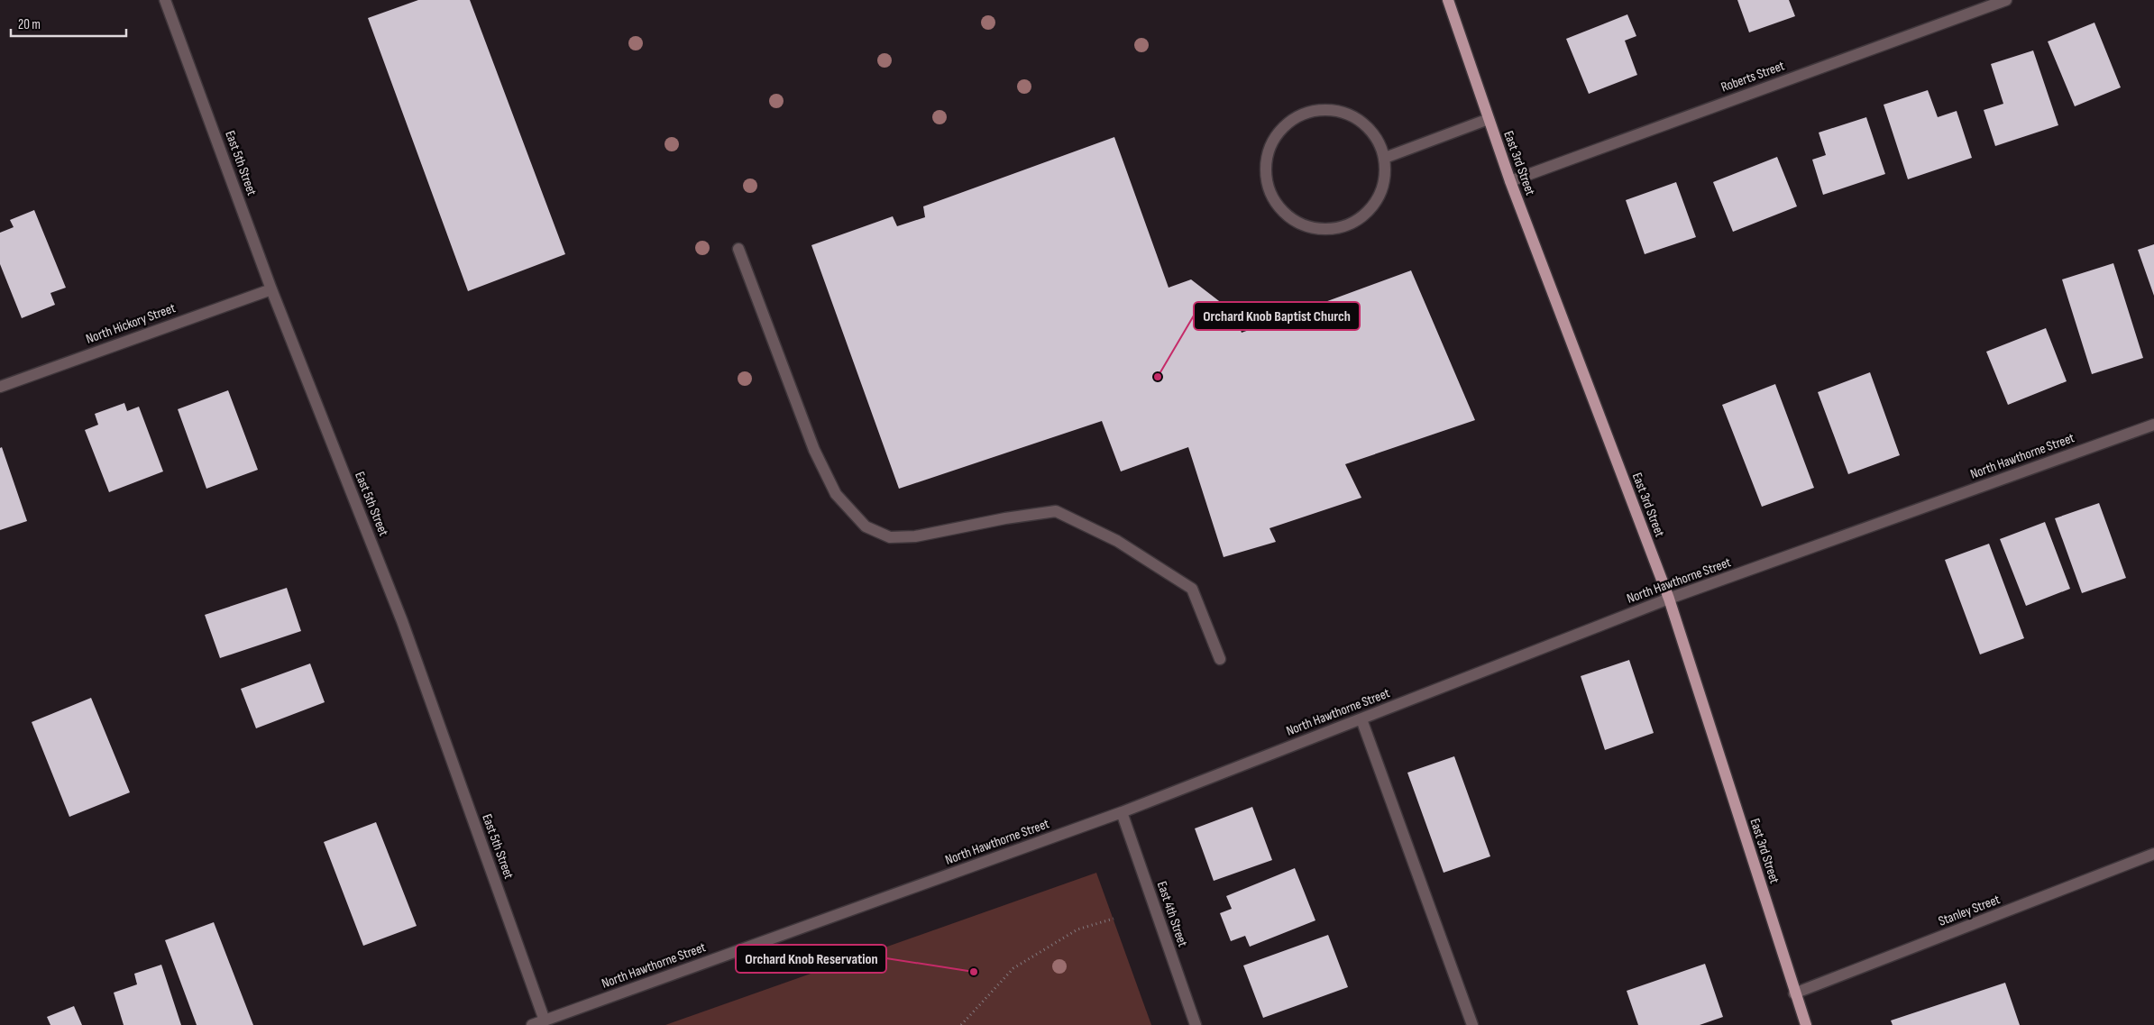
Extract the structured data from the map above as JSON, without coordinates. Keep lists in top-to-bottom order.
{
  "streets": {
    "main road": ["East 3rd Street"],
    "street": [
      "Roberts Street",
      "East 5th Street",
      "North Hickory Street",
      "North Hawthorne Street",
      "Stanley Street",
      "East 4th Street"
    ]
  },
  "crossings": [
    ["Roberts Street", "East 3rd Street"],
    ["East 5th Street", "North Hickory Street"],
    ["East 5th Street", "North Hawthorne Street"],
    ["East 3rd Street", "North Hawthorne Street"],
    ["East 3rd Street", "Stanley Street"],
    ["North Hawthorne Street", "East 4th Street"]
  ],
  "places": ["Orchard Knob Baptist Church", "Orchard Knob Reservation"],
  "scale_bar": "20 m"
}
